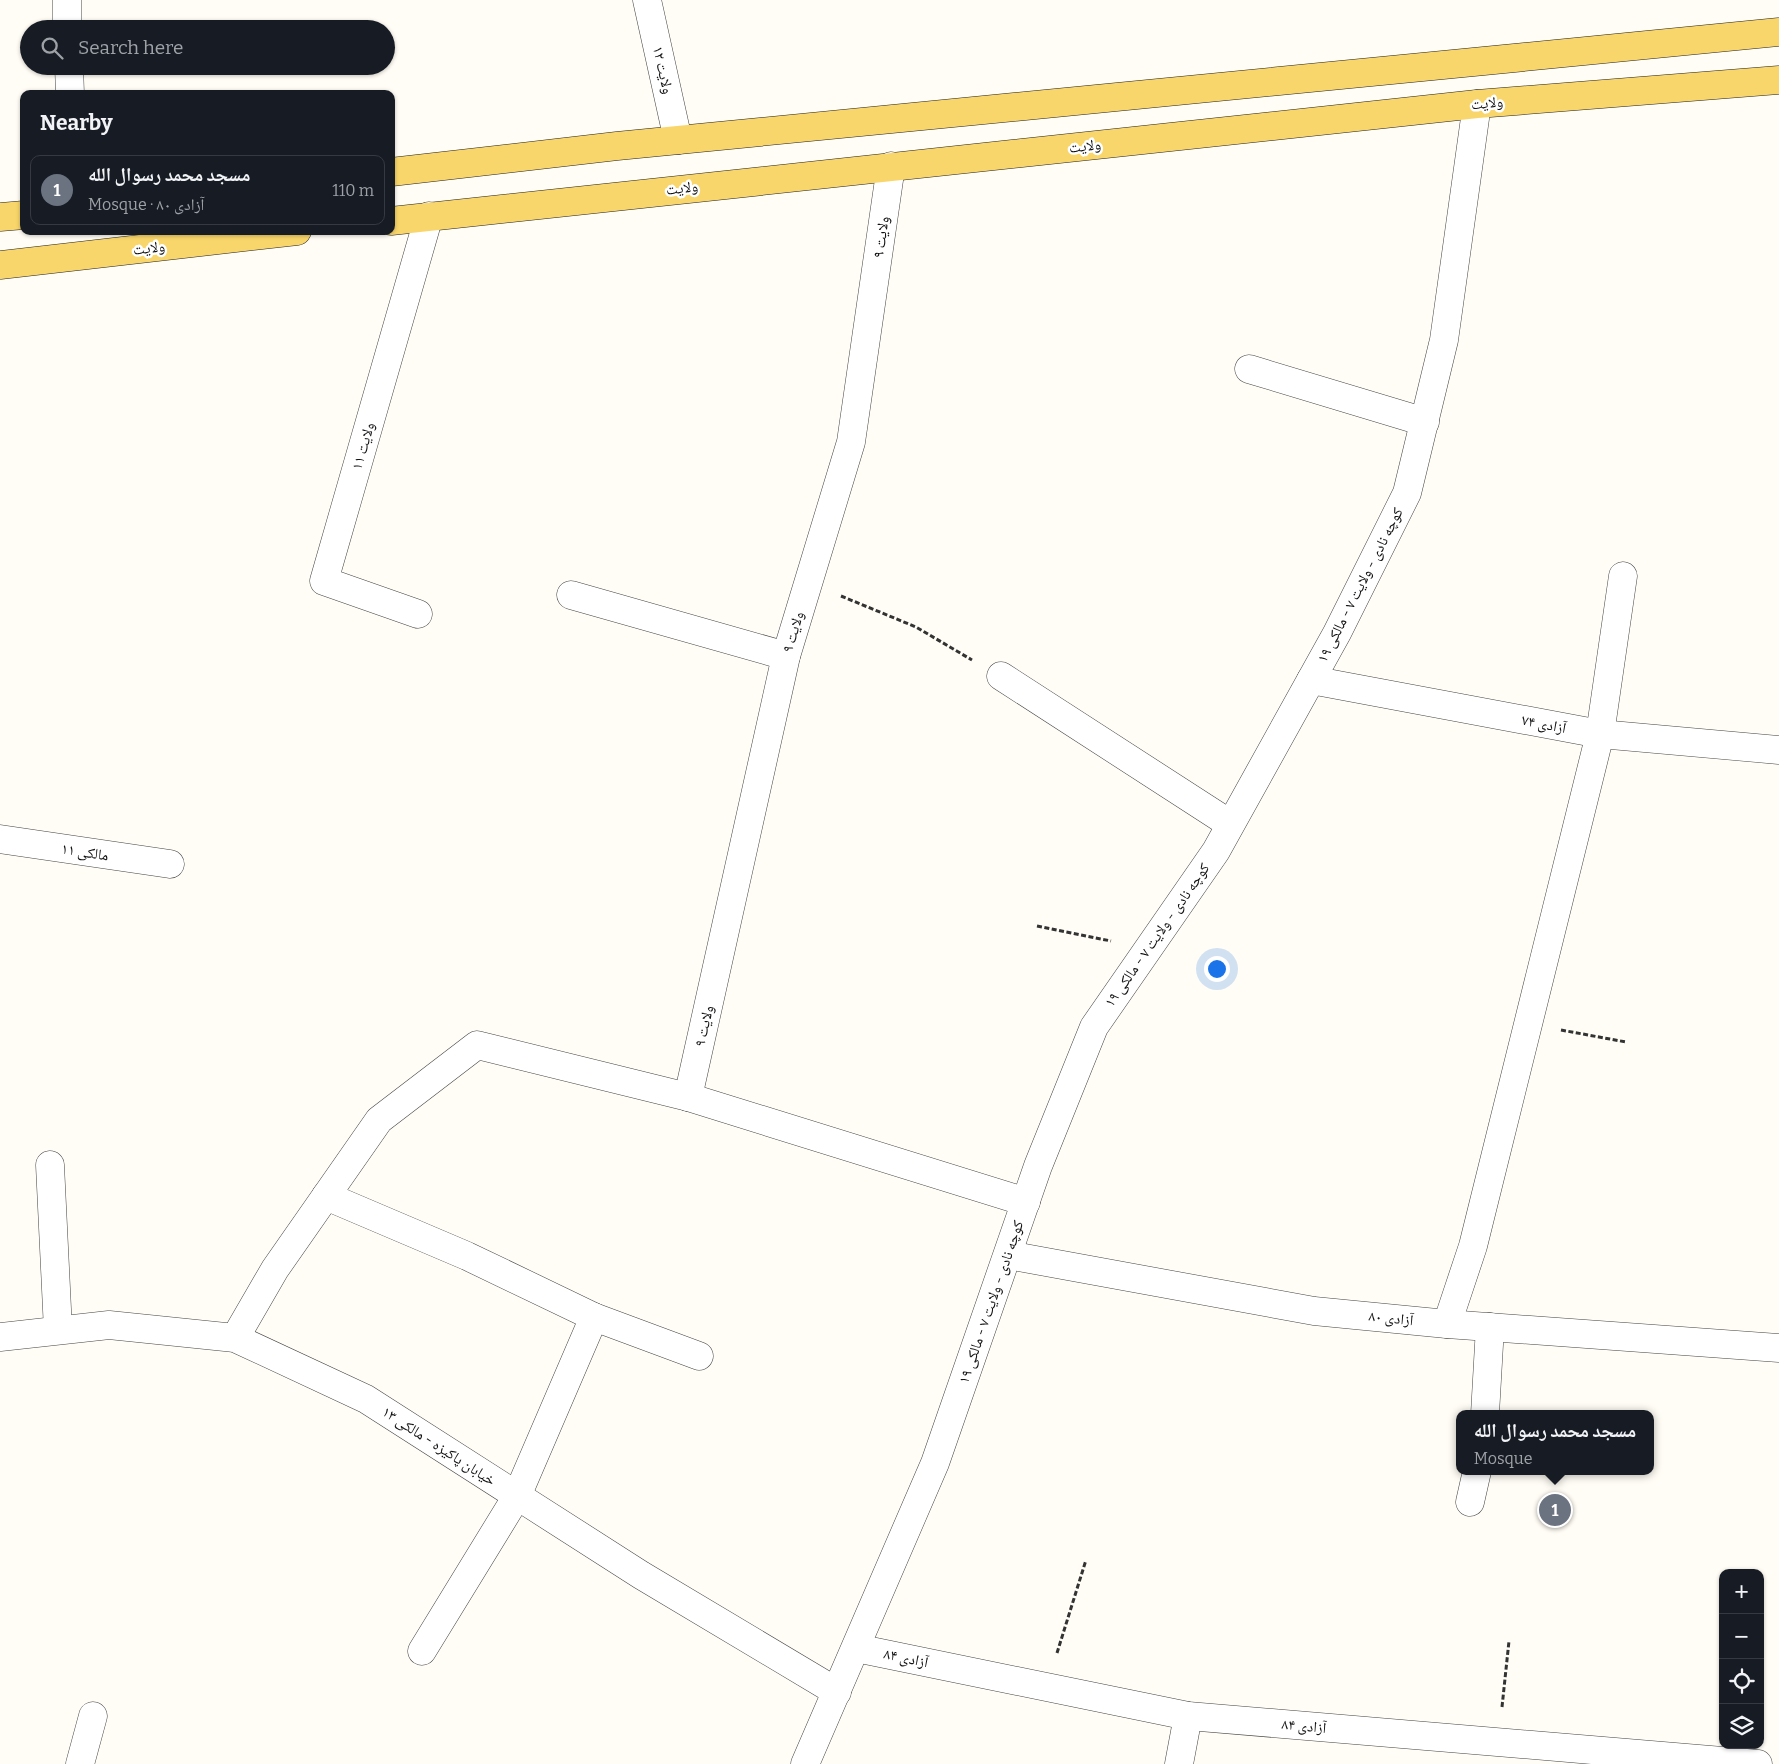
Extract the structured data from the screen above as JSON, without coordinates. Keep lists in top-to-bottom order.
{
  "streets": {
    "main road": ["ولایت"],
    "street": [
      "ولایت ۱۲",
      "ولایت ۹",
      "ولایت ۱۱",
      "کوچه نادی - ولایت ۷ - مالکی ۱۹",
      "آزادی ۷۴",
      "مالکی ۱۱",
      "آزادی ۸۰",
      "خیابان پاکیزه - مالکی ۱۳",
      "آزادی ۸۴"
    ]
  },
  "crossings": [
    ["ولایت", "ولایت ۹"],
    ["ولایت", "ولایت ۱۱"],
    ["ولایت", "کوچه نادی - ولایت ۷ - مالکی ۱۹"],
    ["کوچه نادی - ولایت ۷ - مالکی ۱۹", "آزادی ۷۴"],
    ["کوچه نادی - ولایت ۷ - مالکی ۱۹", "آزادی ۸۰"],
    ["کوچه نادی - ولایت ۷ - مالکی ۱۹", "خیابان پاکیزه - مالکی ۱۳"],
    ["کوچه نادی - ولایت ۷ - مالکی ۱۹", "آزادی ۸۴"]
  ],
  "page": {
    "search": "Search here",
    "heading": "Nearby",
    "list": [
      {
        "mark": "1",
        "name": "مسجد محمد رسوال الله",
        "note": "Mosque · آزادی ۸۰",
        "value": "110 m"
      }
    ],
    "popup": ["مسجد محمد رسوال الله", "Mosque"],
    "pins": "1",
    "map_buttons": ["+", "−"]
  }
}
